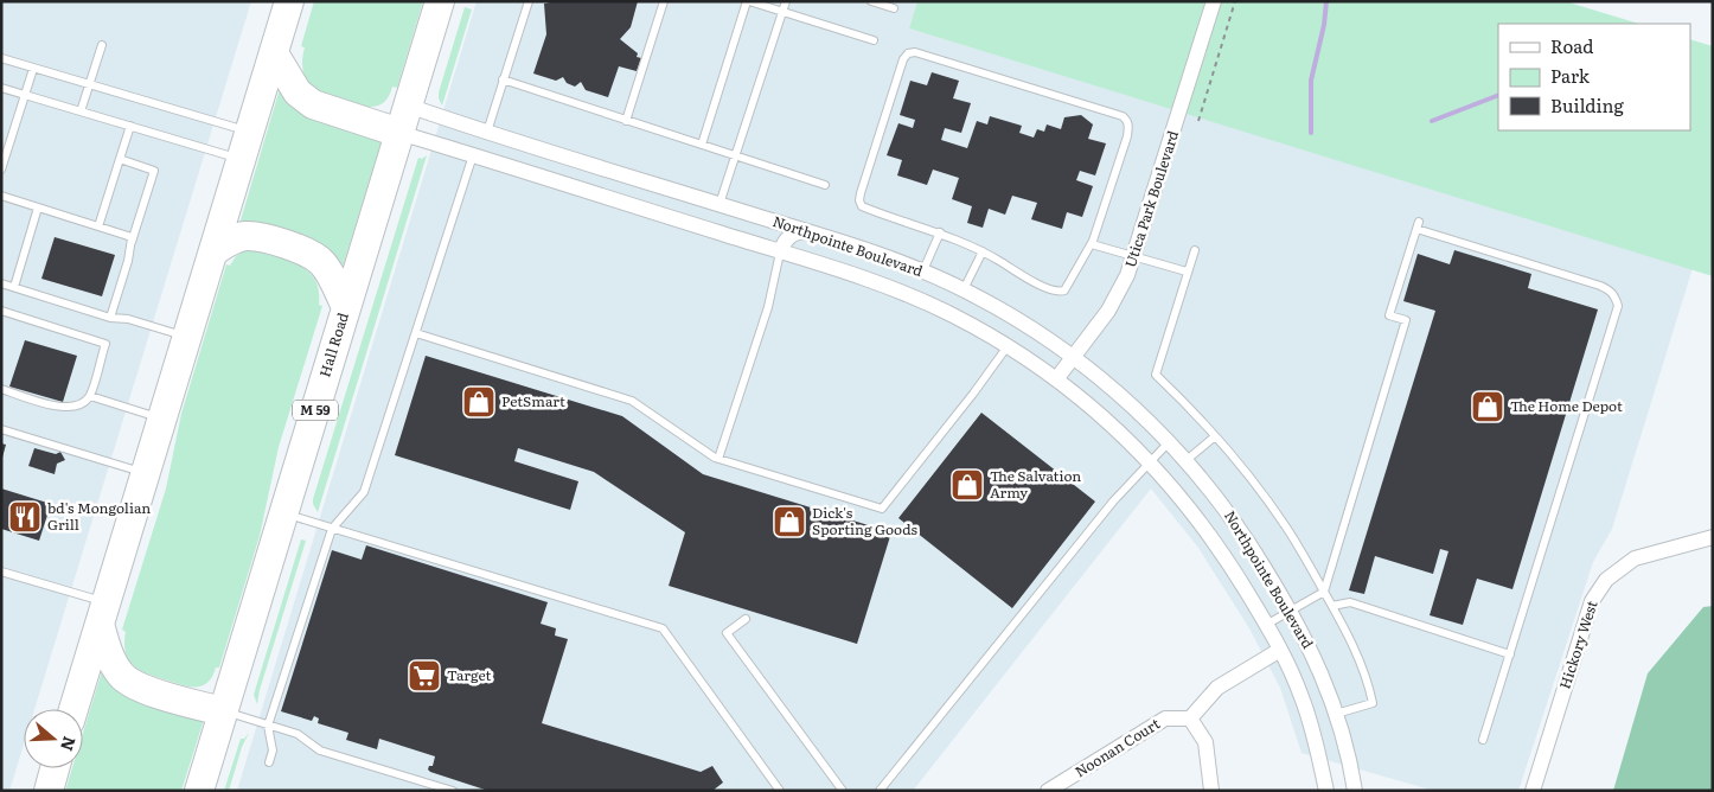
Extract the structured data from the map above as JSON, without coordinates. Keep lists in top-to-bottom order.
{
  "streets": {
    "highway": ["Hall Road", "M 59"],
    "street": [
      "Utica Park Boulevard",
      "Northpointe Boulevard",
      "Hickory West",
      "Noonan Court"
    ]
  },
  "crossings": [
    ["Utica Park Boulevard", "Northpointe Boulevard"],
    ["Northpointe Boulevard", "Hall Road"]
  ],
  "places": {
    "shop": [
      "PetSmart",
      "The Home Depot",
      "The Salvation Army",
      "Dick's Sporting Goods"
    ],
    "restaurant": ["bd's Mongolian Grill"],
    "supermarket": ["Target"]
  },
  "legend": ["Road", "Park", "Building"],
  "north": "right"
}
